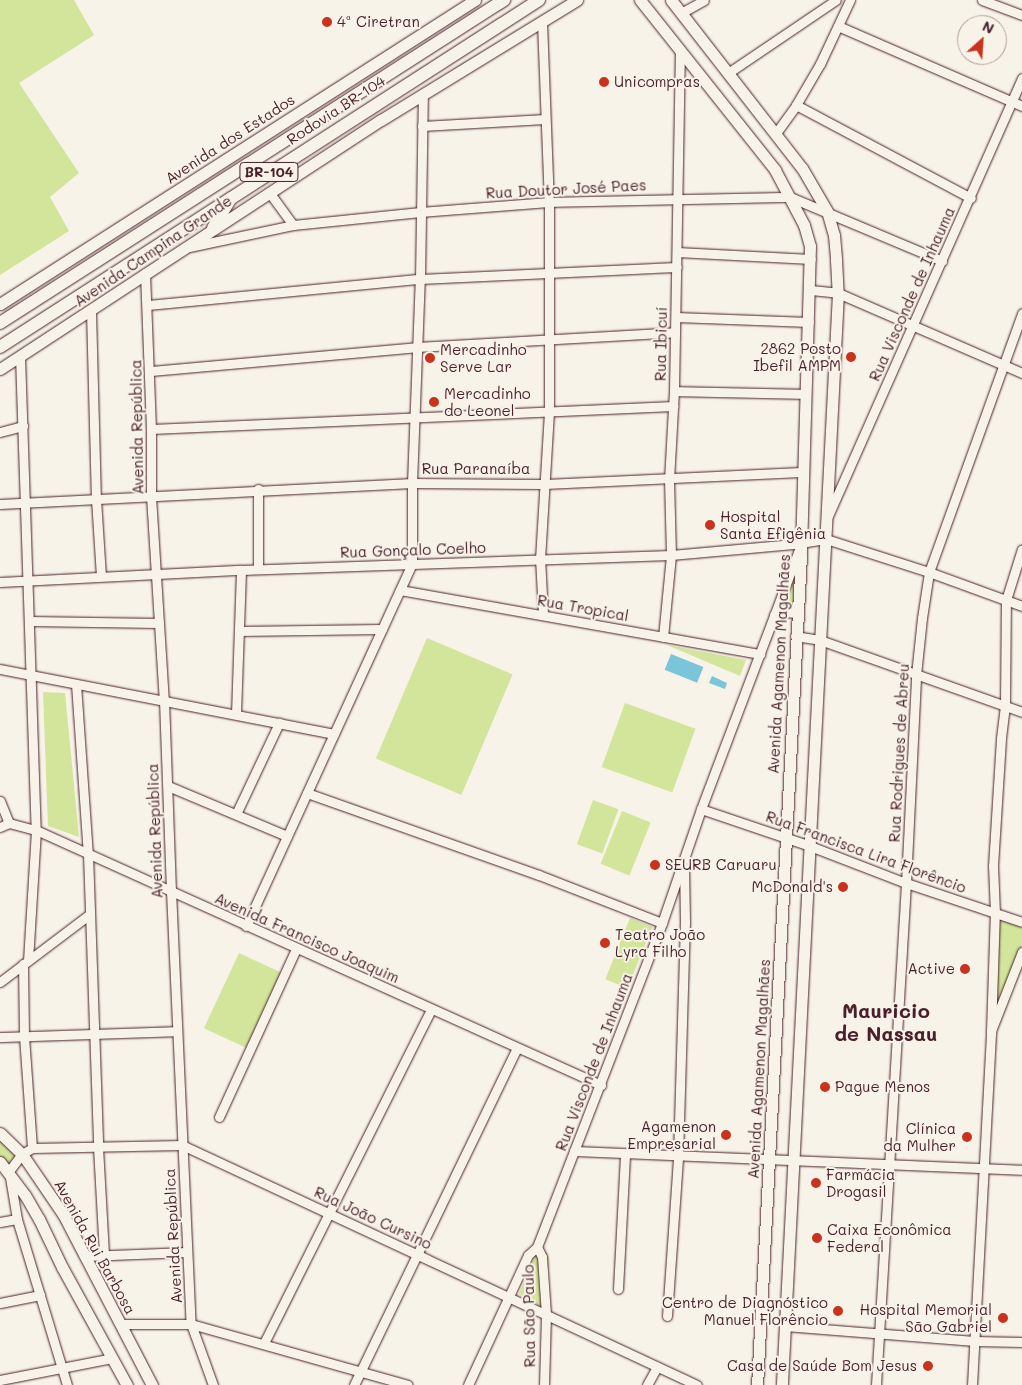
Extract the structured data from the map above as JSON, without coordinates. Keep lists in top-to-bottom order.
{
  "streets": {
    "highway": ["Rodovia BR-104", "BR-104"],
    "main road": [
      "Avenida dos Estados",
      "Avenida Campina Grande",
      "Avenida Agamenon Magalhães",
      "Avenida Rui Barbosa"
    ],
    "street": [
      "Rua Doutor José Paes",
      "Rua Visconde de Inhauma",
      "Rua Ibicuí",
      "Avenida República",
      "Rua Paranaíba",
      "Rua Gonçalo Coelho",
      "Rua Tropical",
      "Rua Rodrigues de Abreu",
      "Rua Francisca Lira Florêncio",
      "Avenida Francisco Joaquim",
      "Rua João Cursino",
      "Rua São Paulo"
    ]
  },
  "crossings": [
    ["Rua Doutor José Paes", "Avenida Campina Grande"],
    ["Rua Doutor José Paes", "Rua Visconde de Inhauma"],
    ["Rua Doutor José Paes", "Rua Ibicuí"],
    ["Rua Doutor José Paes", "Avenida Agamenon Magalhães"],
    ["Avenida Campina Grande", "Avenida República"],
    ["Rua Visconde de Inhauma", "Rua Gonçalo Coelho"],
    ["Rua Visconde de Inhauma", "Rua Tropical"],
    ["Rua Visconde de Inhauma", "Avenida Agamenon Magalhães"],
    ["Rua Visconde de Inhauma", "Rua Francisca Lira Florêncio"],
    ["Rua Visconde de Inhauma", "Avenida Francisco Joaquim"],
    ["Rua Visconde de Inhauma", "Rua João Cursino"],
    ["Rua Visconde de Inhauma", "Rua São Paulo"],
    ["Rua Ibicuí", "Rua Paranaíba"],
    ["Rua Ibicuí", "Rua Gonçalo Coelho"],
    ["Rua Ibicuí", "Rua Tropical"],
    ["Rua Ibicuí", "Avenida Agamenon Magalhães"],
    ["Avenida República", "Rua Paranaíba"],
    ["Avenida República", "Rua Gonçalo Coelho"],
    ["Avenida República", "Avenida Francisco Joaquim"],
    ["Avenida República", "Rua João Cursino"],
    ["Rua Paranaíba", "Avenida Agamenon Magalhães"],
    ["Rua Gonçalo Coelho", "Avenida Agamenon Magalhães"],
    ["Avenida Agamenon Magalhães", "Rua Francisca Lira Florêncio"],
    ["Rua Rodrigues de Abreu", "Rua Francisca Lira Florêncio"],
    ["Rua João Cursino", "Avenida Rui Barbosa"],
    ["Rua João Cursino", "Rua São Paulo"]
  ],
  "districts": ["Mauricio de Nassau"],
  "places": [
    "4ª Ciretran",
    "Unicompras",
    "2862 Posto Ibefil AMPM",
    "Mercadinho Serve Lar",
    "Mercadinho do Leonel",
    "Hospital Santa Efigênia",
    "SEURB Caruaru",
    "McDonald's",
    "Teatro João Lyra Filho",
    "Active",
    "Pague Menos",
    "Agamenon Empresarial",
    "Clínica da Mulher",
    "Farmácia Drogasil",
    "Caixa Econômica Federal",
    "Centro de Diagnóstico Manuel Florêncio",
    "Hospital Memorial São Gabriel",
    "Casa de Saúde Bom Jesus"
  ],
  "north": "top right"
}
